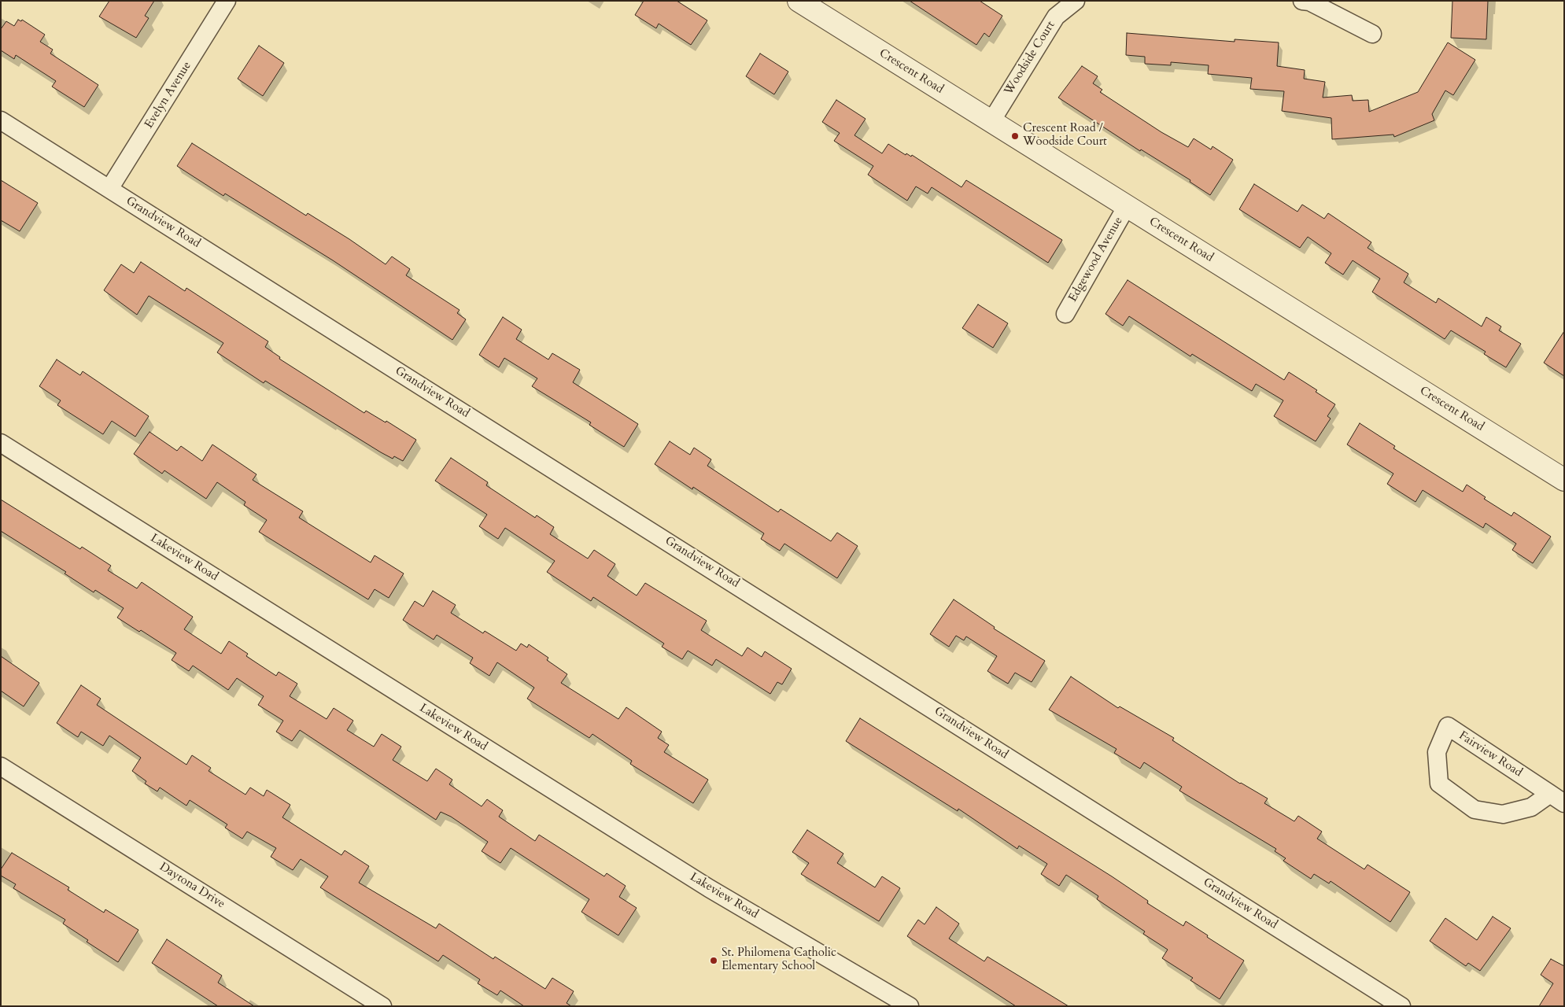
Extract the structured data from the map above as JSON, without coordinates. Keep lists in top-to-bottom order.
{
  "streets": {
    "street": [
      "Woodside Court",
      "Crescent Road",
      "Evelyn Avenue",
      "Grandview Road",
      "Edgewood Avenue",
      "Lakeview Road",
      "Fairview Road",
      "Daytona Drive"
    ]
  },
  "crossings": [
    ["Woodside Court", "Crescent Road"],
    ["Crescent Road", "Edgewood Avenue"],
    ["Evelyn Avenue", "Grandview Road"]
  ],
  "places": ["Crescent Road / Woodside Court", "St. Philomena Catholic Elementary School"]
}
